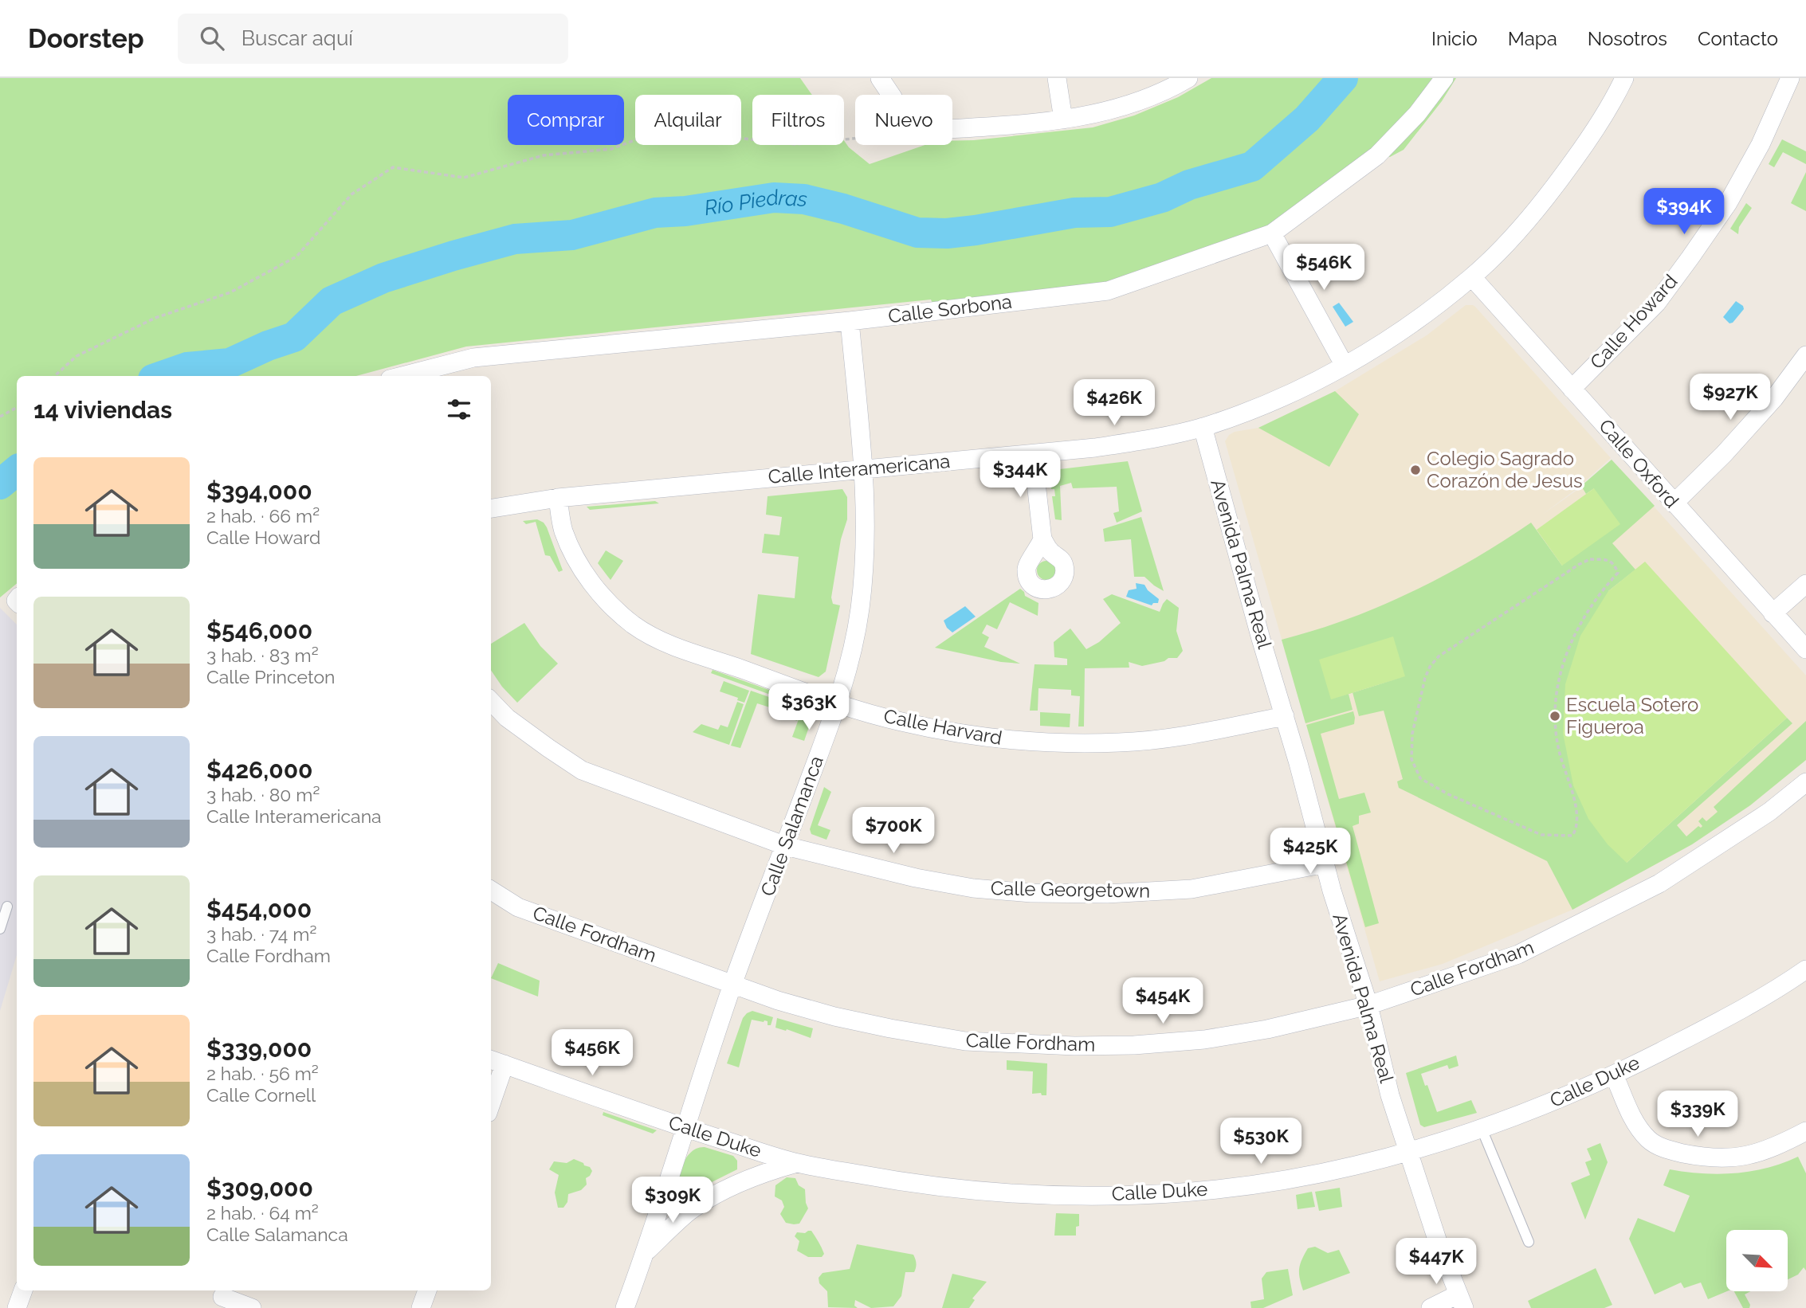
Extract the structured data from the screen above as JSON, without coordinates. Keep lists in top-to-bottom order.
{
  "streets": {
    "street": [
      "Calle Sorbona",
      "Calle Howard",
      "Calle Oxford",
      "Calle Interamericana",
      "Avenida Palma Real",
      "Calle Harvard",
      "Calle Salamanca",
      "Calle Georgetown",
      "Calle Fordham",
      "Calle Duke"
    ]
  },
  "crossings": [
    ["Calle Sorbona", "Calle Salamanca"],
    ["Calle Howard", "Calle Oxford"],
    ["Calle Oxford", "Calle Interamericana"],
    ["Calle Interamericana", "Avenida Palma Real"],
    ["Calle Interamericana", "Calle Harvard"],
    ["Calle Interamericana", "Calle Salamanca"],
    ["Avenida Palma Real", "Calle Harvard"],
    ["Avenida Palma Real", "Calle Georgetown"],
    ["Avenida Palma Real", "Calle Fordham"],
    ["Avenida Palma Real", "Calle Duke"],
    ["Calle Harvard", "Calle Salamanca"],
    ["Calle Salamanca", "Calle Georgetown"],
    ["Calle Salamanca", "Calle Fordham"],
    ["Calle Salamanca", "Calle Duke"]
  ],
  "water": ["Río Piedras"],
  "places": ["Colegio Sagrado Corazón de Jesus", "Escuela Sotero Figueroa"],
  "north": "bottom right",
  "page": {
    "header": "Doorstep",
    "search": "Buscar aquí",
    "nav": [
      "Inicio",
      "Mapa",
      "Nosotros",
      "Contacto"
    ],
    "chip": [
      "Comprar",
      "Alquilar",
      "Filtros",
      "Nuevo"
    ],
    "price": [
      "$394K",
      "$546K",
      "$927K",
      "$426K",
      "$344K",
      "$363K",
      "$700K",
      "$425K",
      "$454K",
      "$456K",
      "$339K",
      "$530K",
      "$309K",
      "$447K"
    ],
    "heading": "14 viviendas",
    "list": [
      {
        "name": "$394,000",
        "note": "2 hab. · 66 m² · Calle Howard"
      },
      {
        "name": "$546,000",
        "note": "3 hab. · 83 m² · Calle Princeton"
      },
      {
        "name": "$426,000",
        "note": "3 hab. · 80 m² · Calle Interamericana"
      },
      {
        "name": "$454,000",
        "note": "3 hab. · 74 m² · Calle Fordham"
      },
      {
        "name": "$339,000",
        "note": "2 hab. · 56 m² · Calle Cornell"
      },
      {
        "name": "$309,000",
        "note": "2 hab. · 64 m² · Calle Salamanca"
      }
    ]
  }
}
